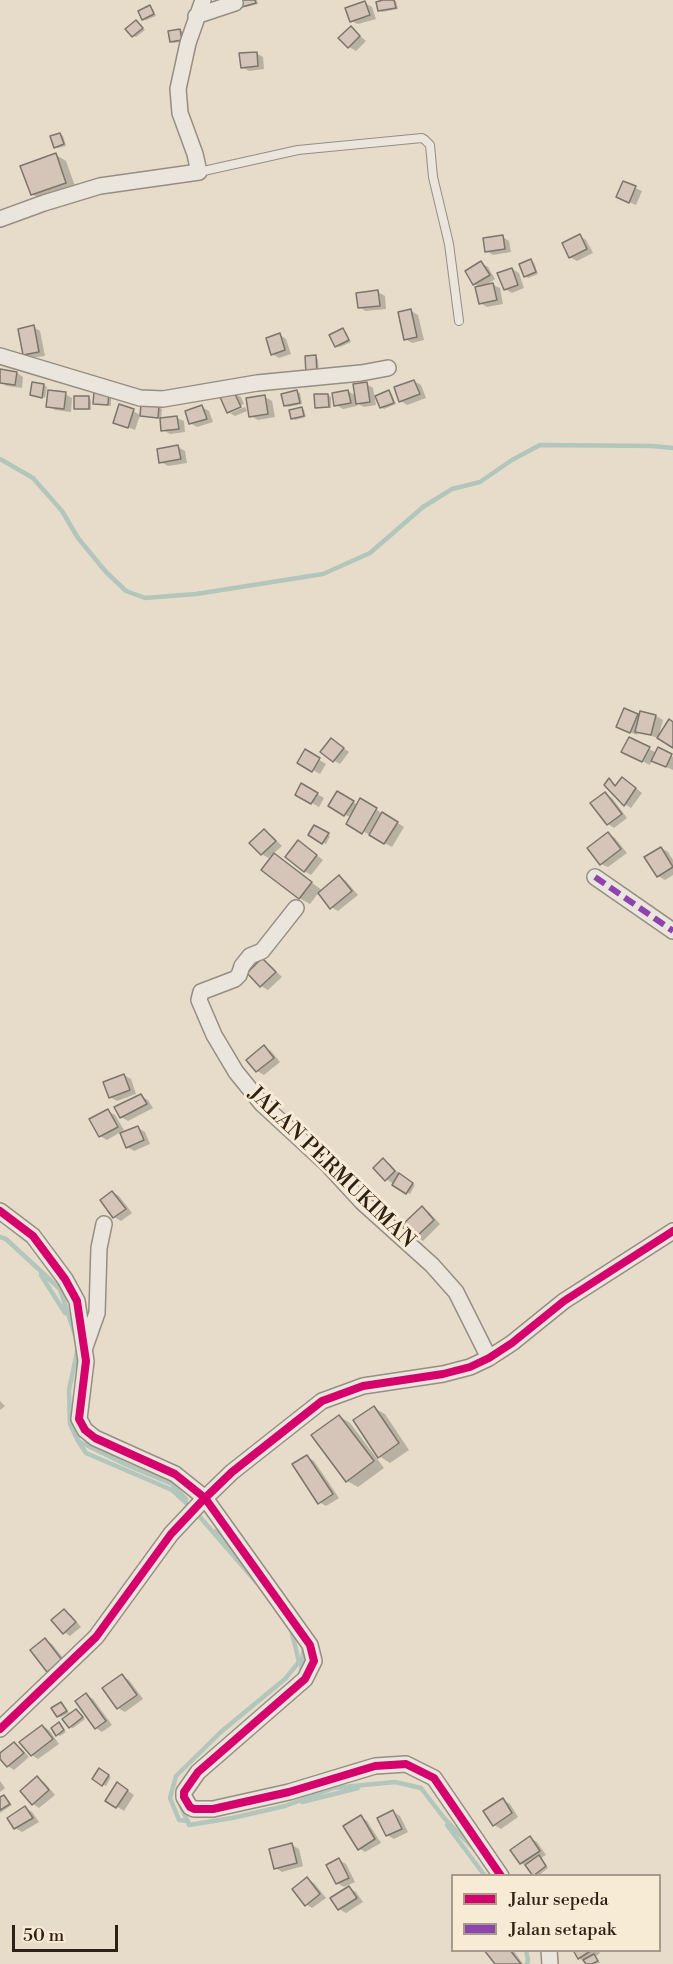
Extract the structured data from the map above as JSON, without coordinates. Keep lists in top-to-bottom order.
{
  "streets": {
    "street": ["JALAN PERMUKIMAN"]
  },
  "legend": ["Jalur sepeda", "Jalan setapak"],
  "scale_bar": "50 m"
}
